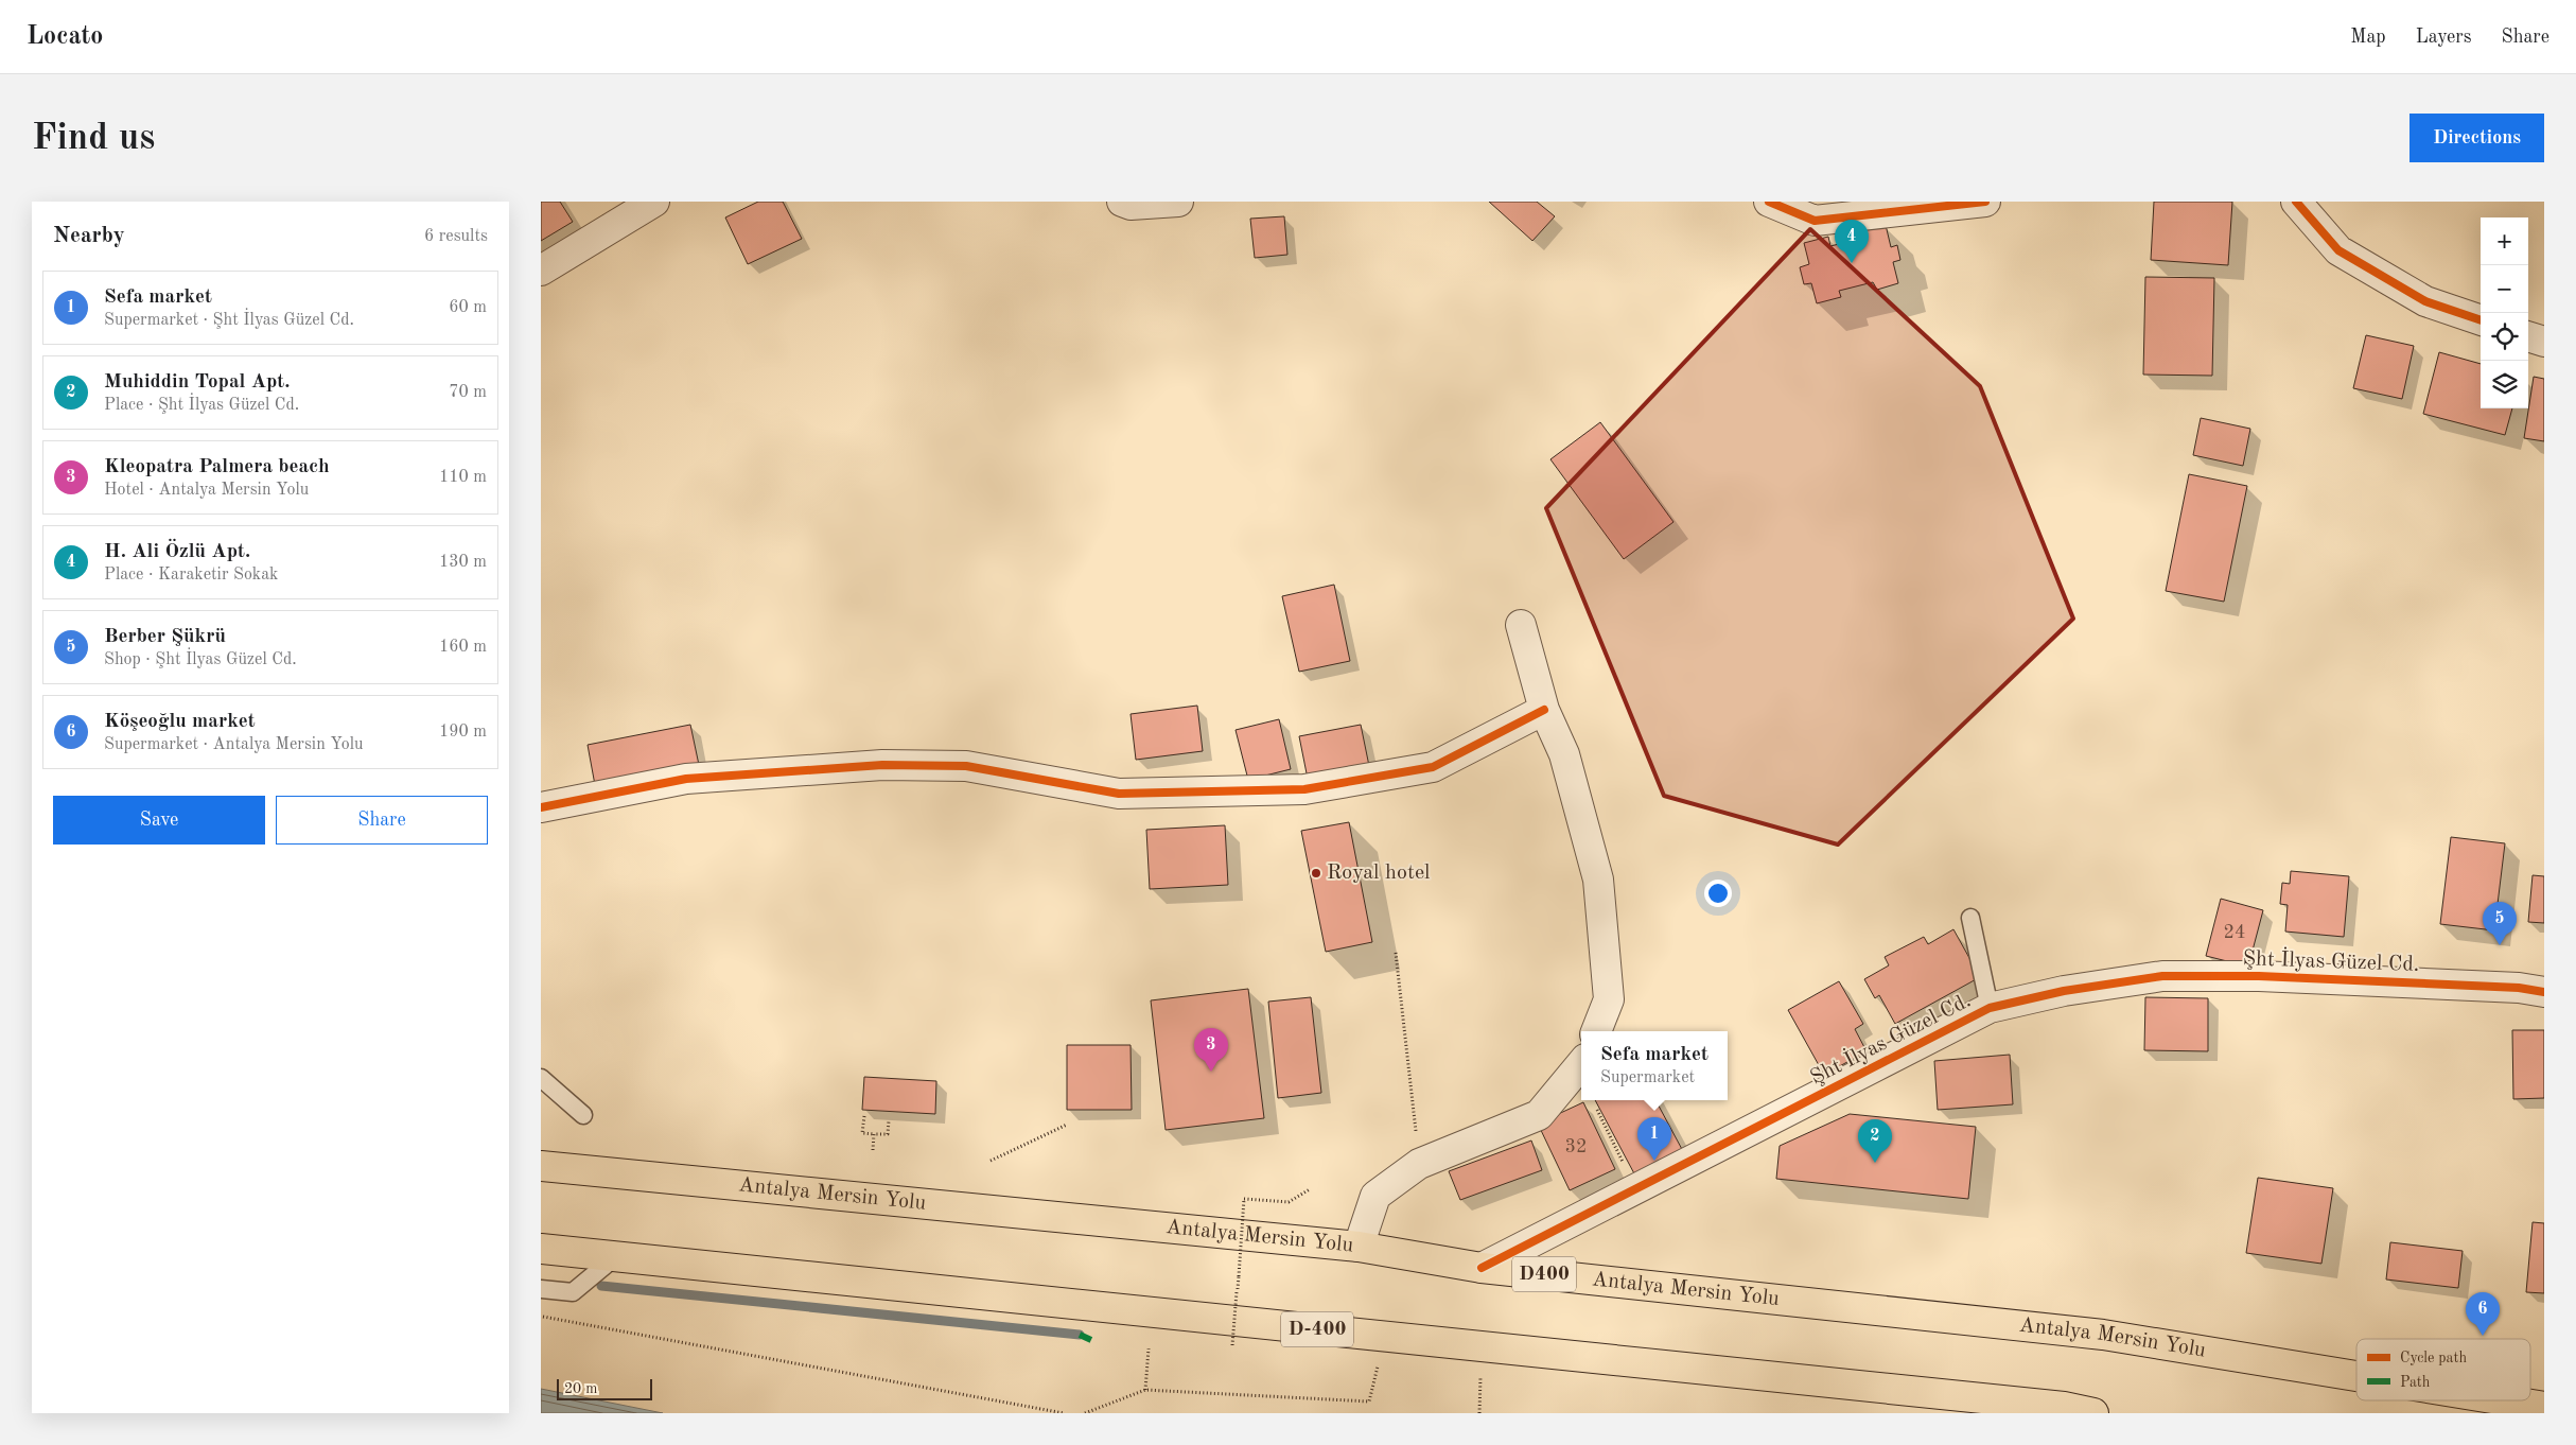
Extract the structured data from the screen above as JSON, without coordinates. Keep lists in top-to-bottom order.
{
  "streets": {
    "highway": ["Antalya Mersin Yolu", "D400", "D-400"],
    "street": ["Şht İlyas Güzel Cd."]
  },
  "crossings": [
    ["Şht İlyas Güzel Cd.", "Antalya Mersin Yolu"]
  ],
  "places": ["Royal hotel"],
  "house_numbers": ["24", "32"],
  "legend": ["Cycle path", "Path"],
  "scale_bar": "20 m",
  "page": {
    "header": "Locato",
    "nav": ["Map", "Layers", "Share"],
    "buttons": [
      "Directions",
      ["Save", "Share"]
    ],
    "title": "Find us",
    "heading": ["Nearby", "6 results"],
    "map_buttons": ["+", "−"],
    "pins": [
      "4",
      "5",
      "3",
      "1",
      "2",
      "6"
    ],
    "list": [
      {
        "mark": "1",
        "name": "Sefa market",
        "note": "Supermarket · Şht İlyas Güzel Cd.",
        "value": "60 m"
      },
      {
        "mark": "2",
        "name": "Muhiddin Topal Apt.",
        "note": "Place · Şht İlyas Güzel Cd.",
        "value": "70 m"
      },
      {
        "mark": "3",
        "name": "Kleopatra Palmera beach",
        "note": "Hotel · Antalya Mersin Yolu",
        "value": "110 m"
      },
      {
        "mark": "4",
        "name": "H. Ali Özlü Apt.",
        "note": "Place · Karaketir Sokak",
        "value": "130 m"
      },
      {
        "mark": "5",
        "name": "Berber Şükrü",
        "note": "Shop · Şht İlyas Güzel Cd.",
        "value": "160 m"
      },
      {
        "mark": "6",
        "name": "Köşeoğlu market",
        "note": "Supermarket · Antalya Mersin Yolu",
        "value": "190 m"
      }
    ],
    "popup": ["Sefa market", "Supermarket"],
    "scale": "20 m"
  }
}
